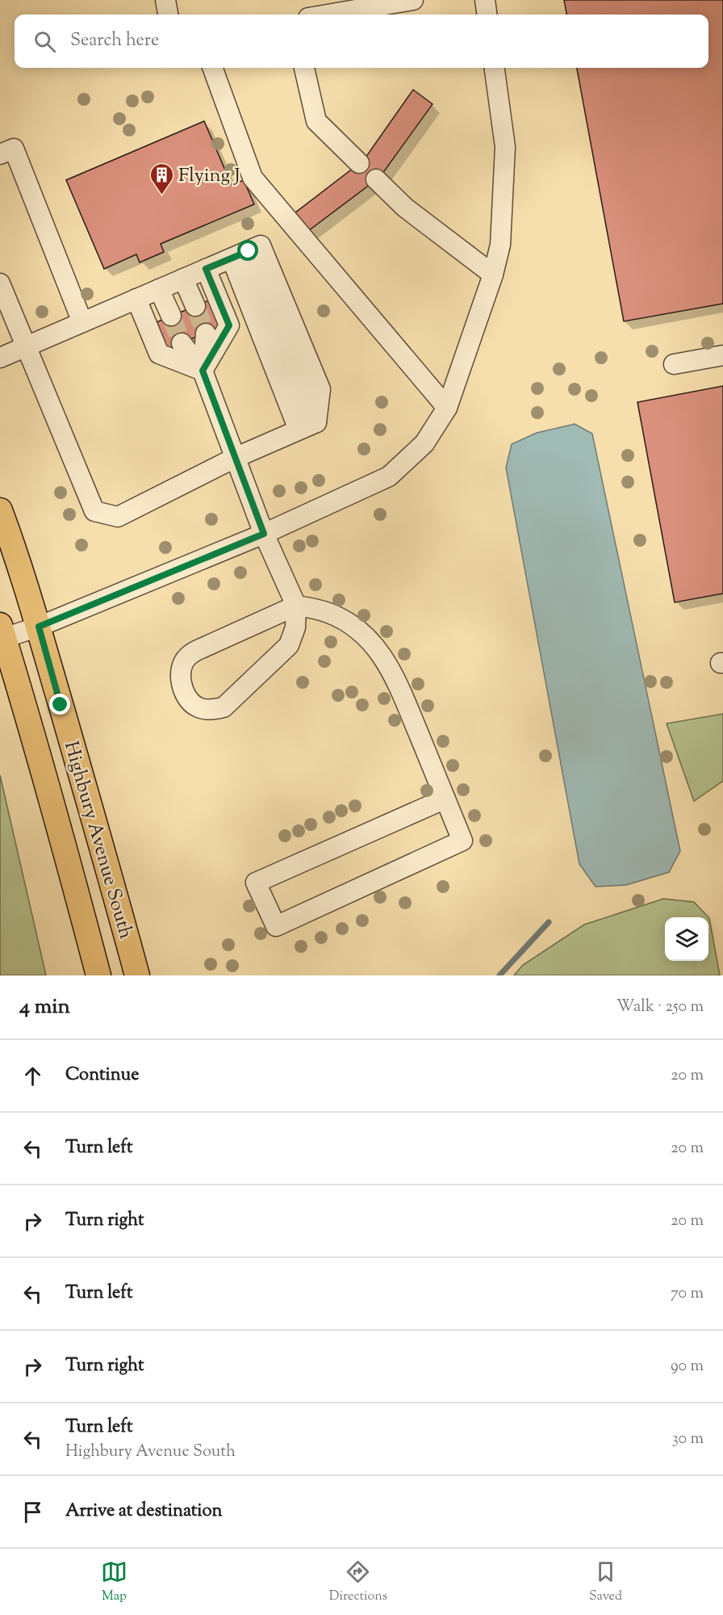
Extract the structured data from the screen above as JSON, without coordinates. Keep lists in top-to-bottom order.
{
  "streets": {
    "main road": ["Highbury Avenue South"]
  },
  "places": {
    "building": ["Flying J"]
  },
  "page": {
    "search": "Search here",
    "heading": ["4 min", "Walk · 250 m"],
    "list": [
      ["Continue", "20 m"],
      ["Turn left", "20 m"],
      ["Turn right", "20 m"],
      ["Turn left", "70 m"],
      ["Turn right", "90 m"],
      ["Turn left", "Highbury Avenue South", "30 m"],
      "Arrive at destination"
    ],
    "nav": ["Map", "Directions", "Saved"]
  }
}
